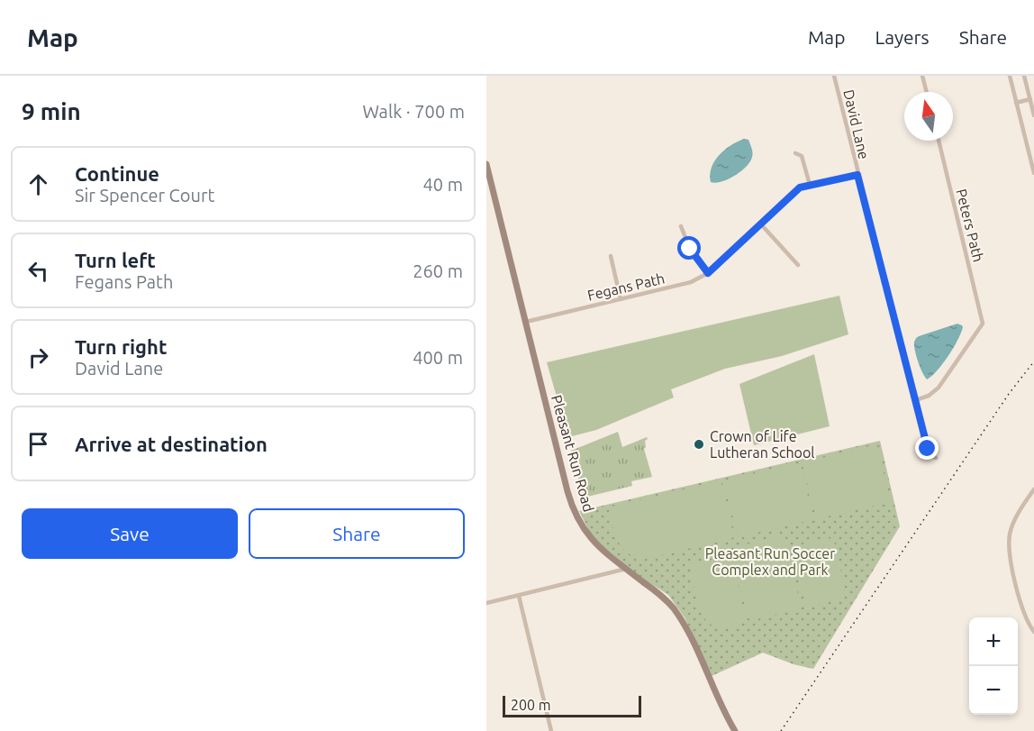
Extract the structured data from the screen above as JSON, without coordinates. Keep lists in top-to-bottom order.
{
  "streets": {
    "main road": ["Pleasant Run Road"],
    "street": ["David Lane", "Peters Path", "Fegans Path"]
  },
  "crossings": [
    ["David Lane", "Peters Path"],
    ["David Lane", "Fegans Path"],
    ["Fegans Path", "Pleasant Run Road"]
  ],
  "parks": ["Pleasant Run Soccer Complex and Park"],
  "places": ["Crown of Life Lutheran School"],
  "scale_bar": "200 m",
  "north": "top",
  "page": {
    "header": "Map",
    "nav": ["Map", "Layers", "Share"],
    "heading": ["9 min", "Walk · 700 m"],
    "list": [
      ["Continue", "Sir Spencer Court", "40 m"],
      ["Turn left", "Fegans Path", "260 m"],
      ["Turn right", "David Lane", "400 m"],
      "Arrive at destination"
    ],
    "buttons": ["Save", "Share"],
    "map_buttons": ["+", "−"],
    "scale": "200 m"
  }
}
